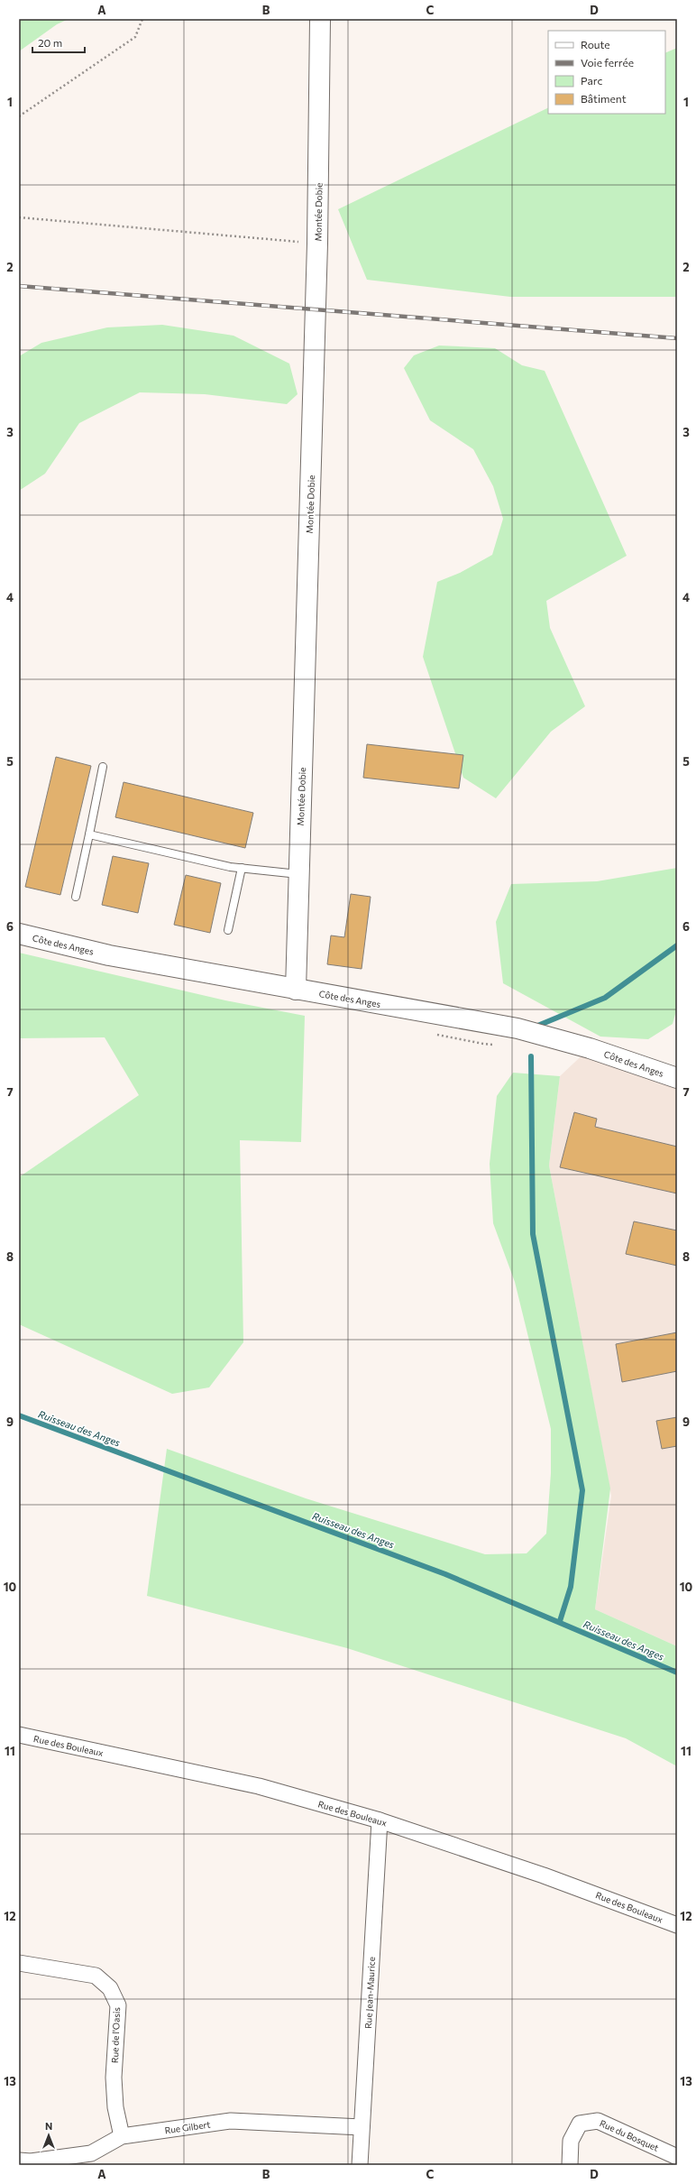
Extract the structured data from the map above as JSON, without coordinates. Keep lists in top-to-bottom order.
{
  "streets": {
    "street": [
      "Montée Dobie",
      "Côte des Anges",
      "Rue des Bouleaux",
      "Rue Jean-Maurice",
      "Rue de l'Oasis",
      "Rue Gilbert",
      "Rue du Bosquet"
    ]
  },
  "crossings": [
    ["Montée Dobie", "Côte des Anges"],
    ["Rue des Bouleaux", "Rue Jean-Maurice"],
    ["Rue Jean-Maurice", "Rue Gilbert"],
    ["Rue de l'Oasis", "Rue Gilbert"]
  ],
  "water": ["Ruisseau des Anges"],
  "legend": [
    "Route",
    "Voie ferrée",
    "Parc",
    "Bâtiment"
  ],
  "scale_bar": "20 m",
  "north": "top",
  "grid": {
    "columns": [
      "A",
      "B",
      "C",
      "D"
    ],
    "rows": [
      "1",
      "2",
      "3",
      "4",
      "5",
      "6",
      "7",
      "8",
      "9",
      "10",
      "11",
      "12",
      "13"
    ]
  }
}
